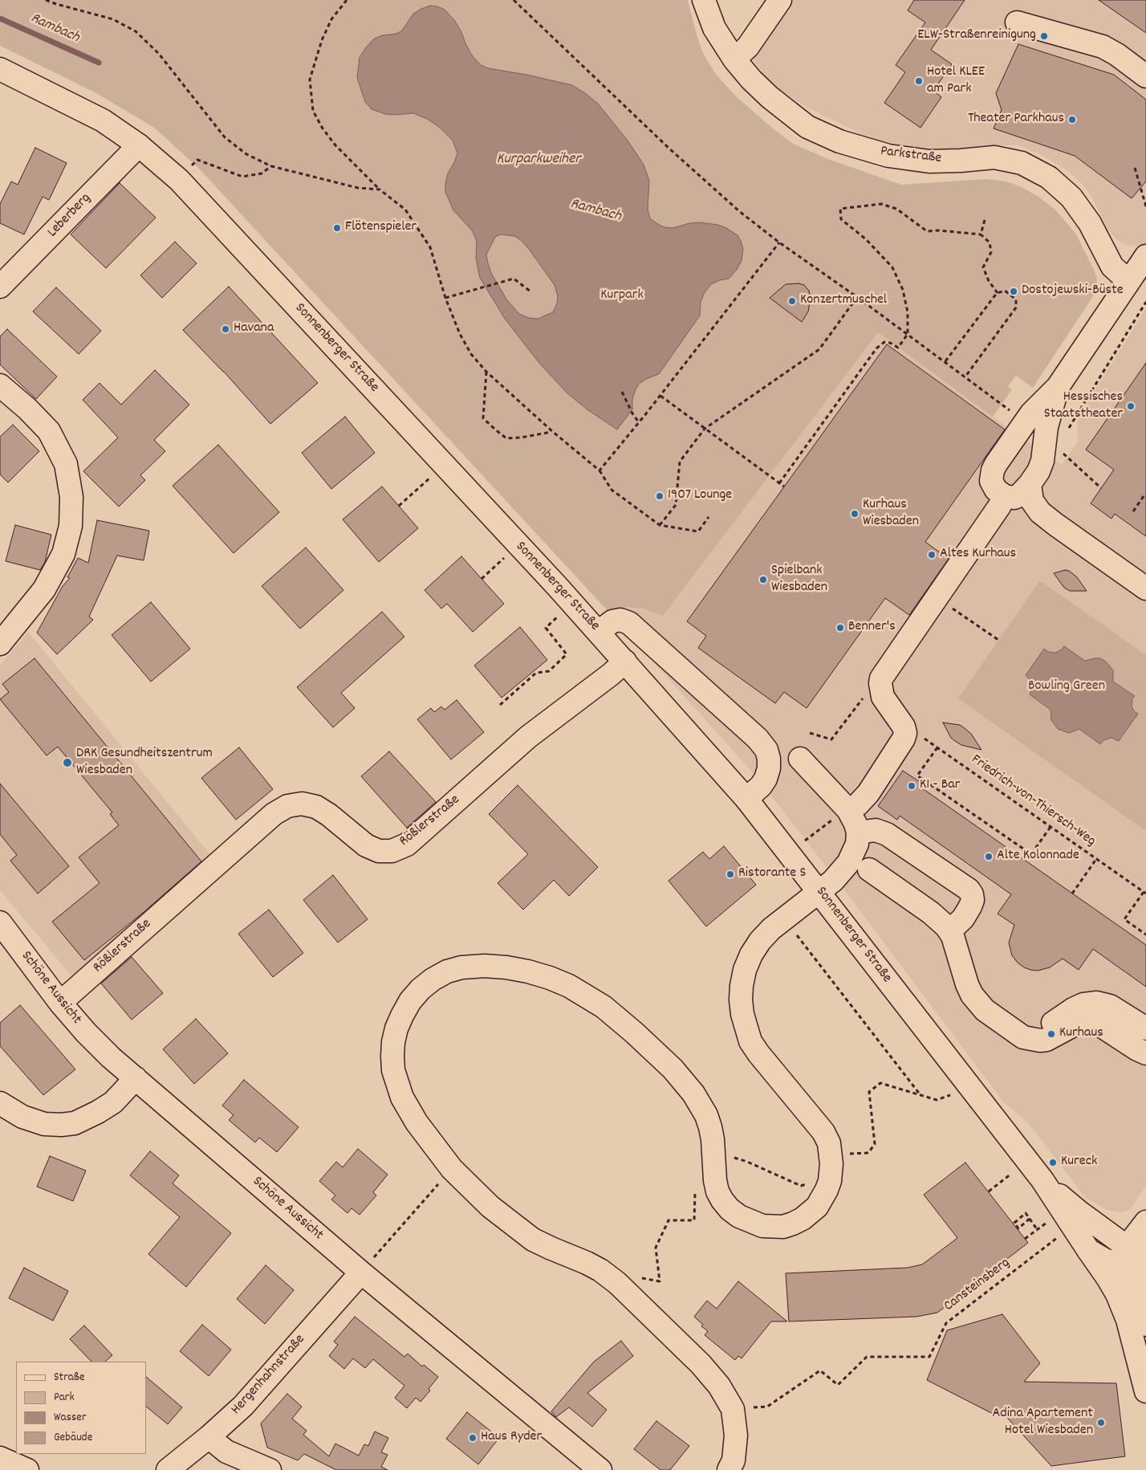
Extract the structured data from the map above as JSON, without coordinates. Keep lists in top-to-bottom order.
{
  "streets": {
    "street": [
      "Parkstraße",
      "Leberberg",
      "Sonnenberger Straße",
      "Rößlerstraße",
      "Schöne Aussicht",
      "Hergenhahnstraße"
    ],
    "path": ["Friedrich-von-Thiersch-Weg", "Cansteinsberg"]
  },
  "crossings": [
    ["Leberberg", "Sonnenberger Straße"],
    ["Sonnenberger Straße", "Rößlerstraße"],
    ["Rößlerstraße", "Schöne Aussicht"],
    ["Schöne Aussicht", "Hergenhahnstraße"]
  ],
  "water": ["Rambach", "Kurparkweiher"],
  "parks": ["Kurpark", "Bowling Green"],
  "places": [
    "ELW-Straßenreinigung",
    "Hotel KLEE am Park",
    "Theater Parkhaus",
    "Flötenspieler",
    "Dostojewski-Büste",
    "Konzertmuschel",
    "Havana",
    "Hessisches Staatstheater",
    "1907 Lounge",
    "Kurhaus Wiesbaden",
    "Altes Kurhaus",
    "Spielbank Wiesbaden",
    "Benner's",
    "DRK Gesundheitszentrum Wiesbaden",
    "K1 - Bar",
    "Alte Kolonnade",
    "Ristorante S",
    "Kurhaus",
    "Kureck",
    "Adina Apartement Hotel Wiesbaden",
    "Haus Ryder"
  ],
  "legend": [
    "Straße",
    "Park",
    "Wasser",
    "Gebäude"
  ]
}
